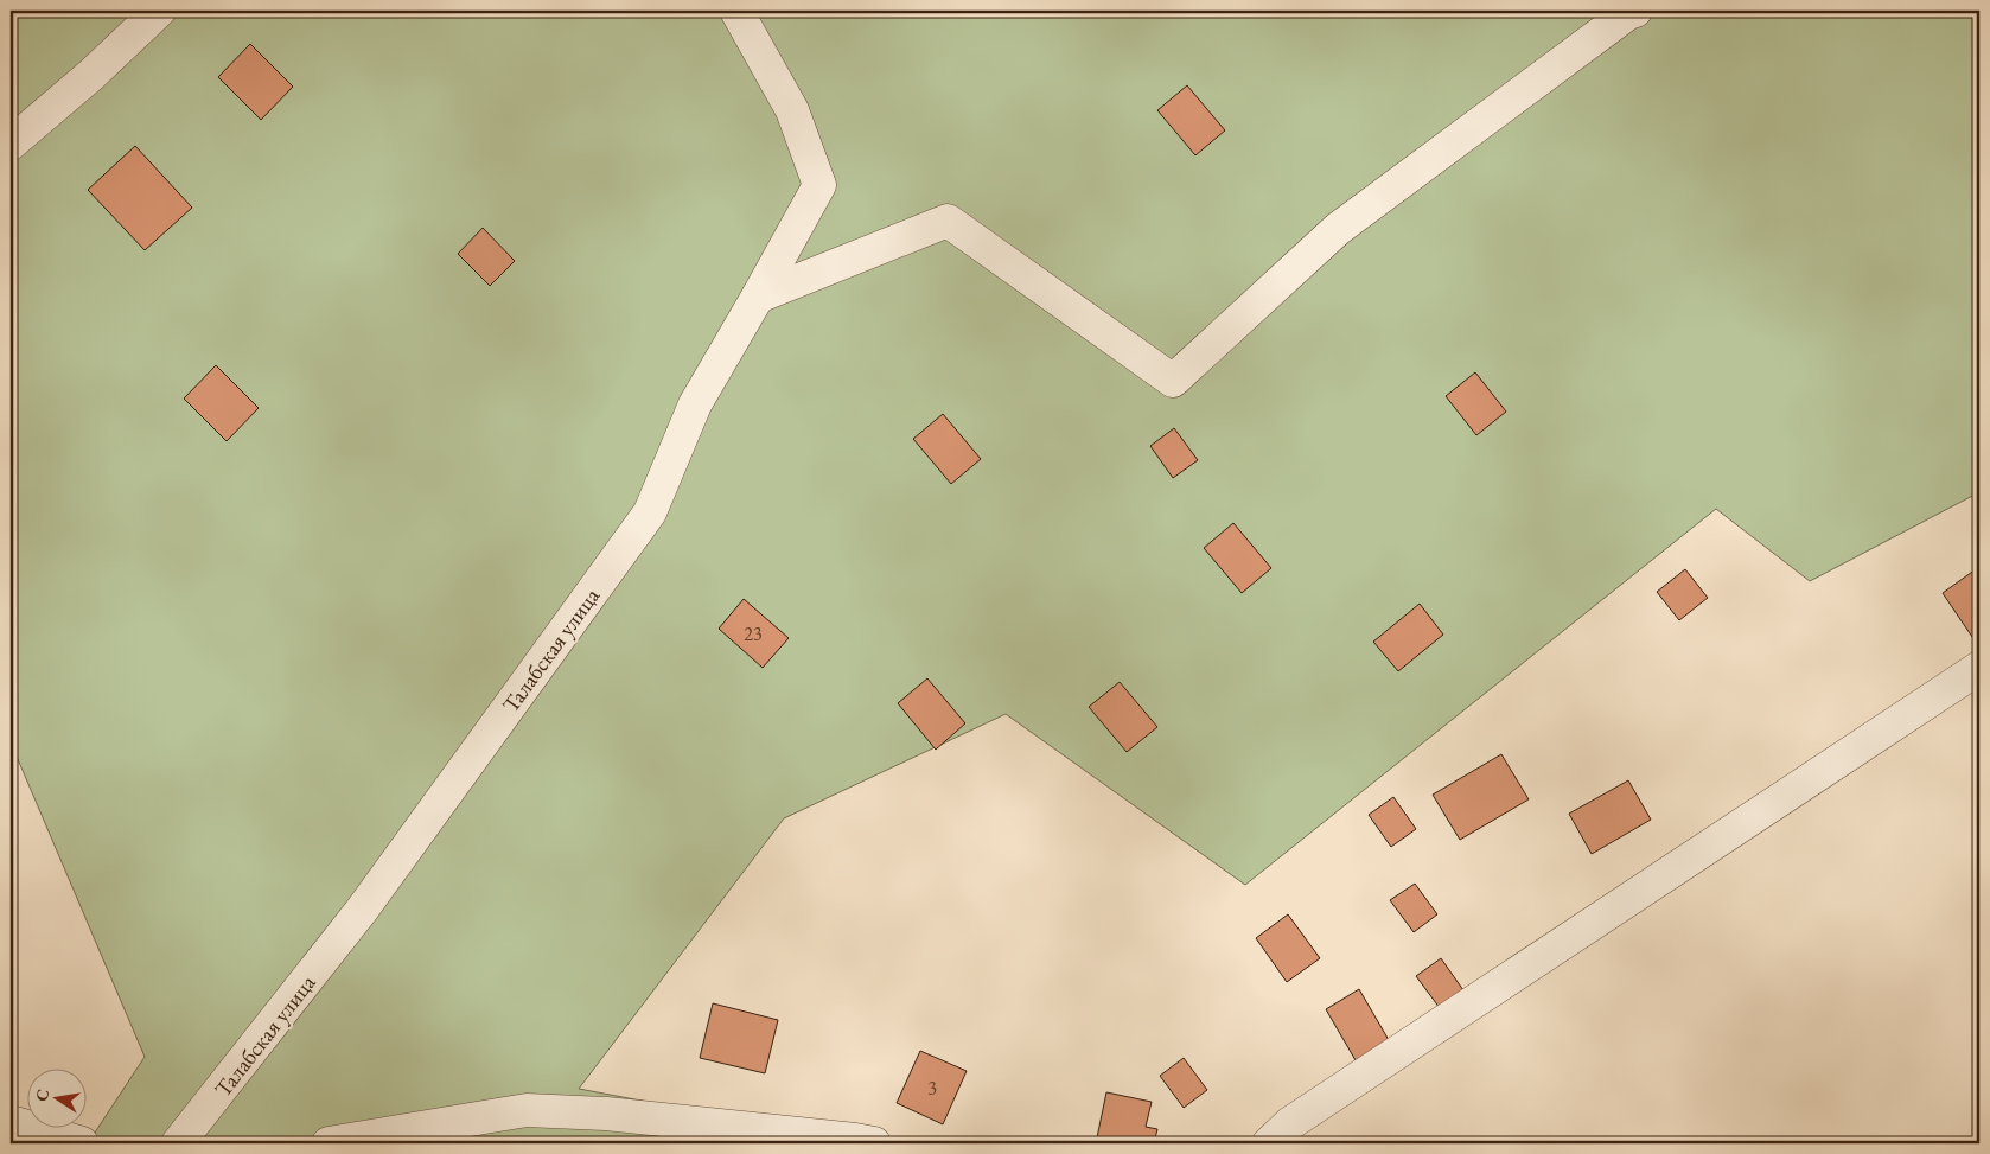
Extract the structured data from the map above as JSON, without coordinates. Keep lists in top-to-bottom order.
{
  "streets": {
    "street": ["Талабская улица"]
  },
  "house_numbers": ["23", "3"],
  "north": "left"
}
